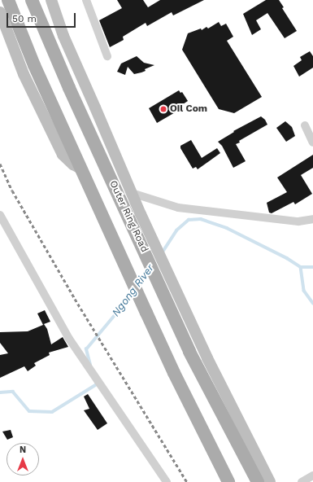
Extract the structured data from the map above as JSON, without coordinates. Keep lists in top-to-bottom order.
{
  "streets": {
    "main road": ["Outer Ring Road"]
  },
  "water": ["Ngong River"],
  "places": ["Oil Com"],
  "scale_bar": "50 m",
  "north": "top"
}
